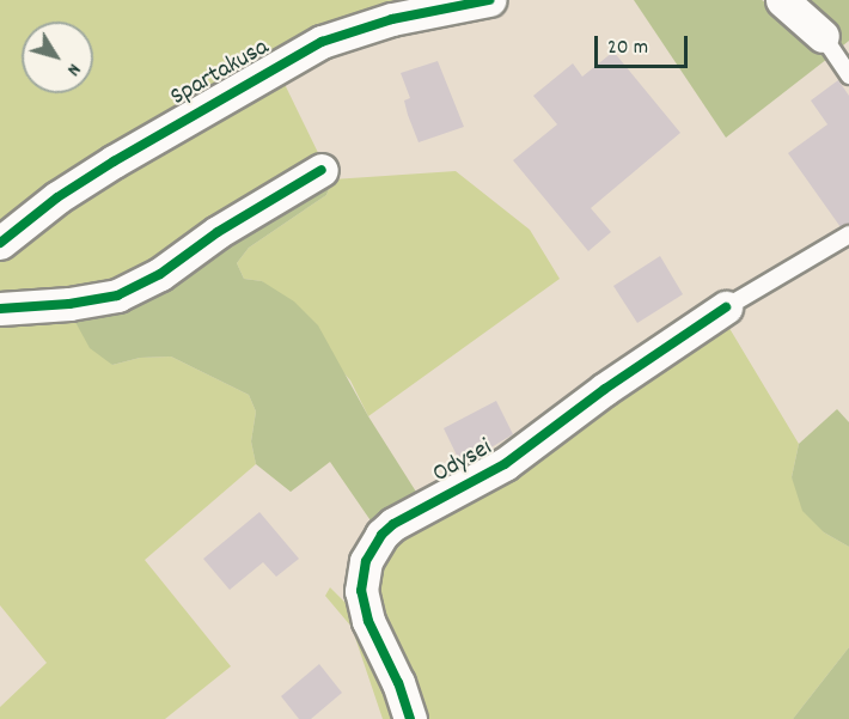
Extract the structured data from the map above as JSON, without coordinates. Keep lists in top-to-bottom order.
{
  "streets": {
    "street": ["Spartakusa", "Odysei"]
  },
  "scale_bar": "20 m",
  "north": "bottom right"
}
